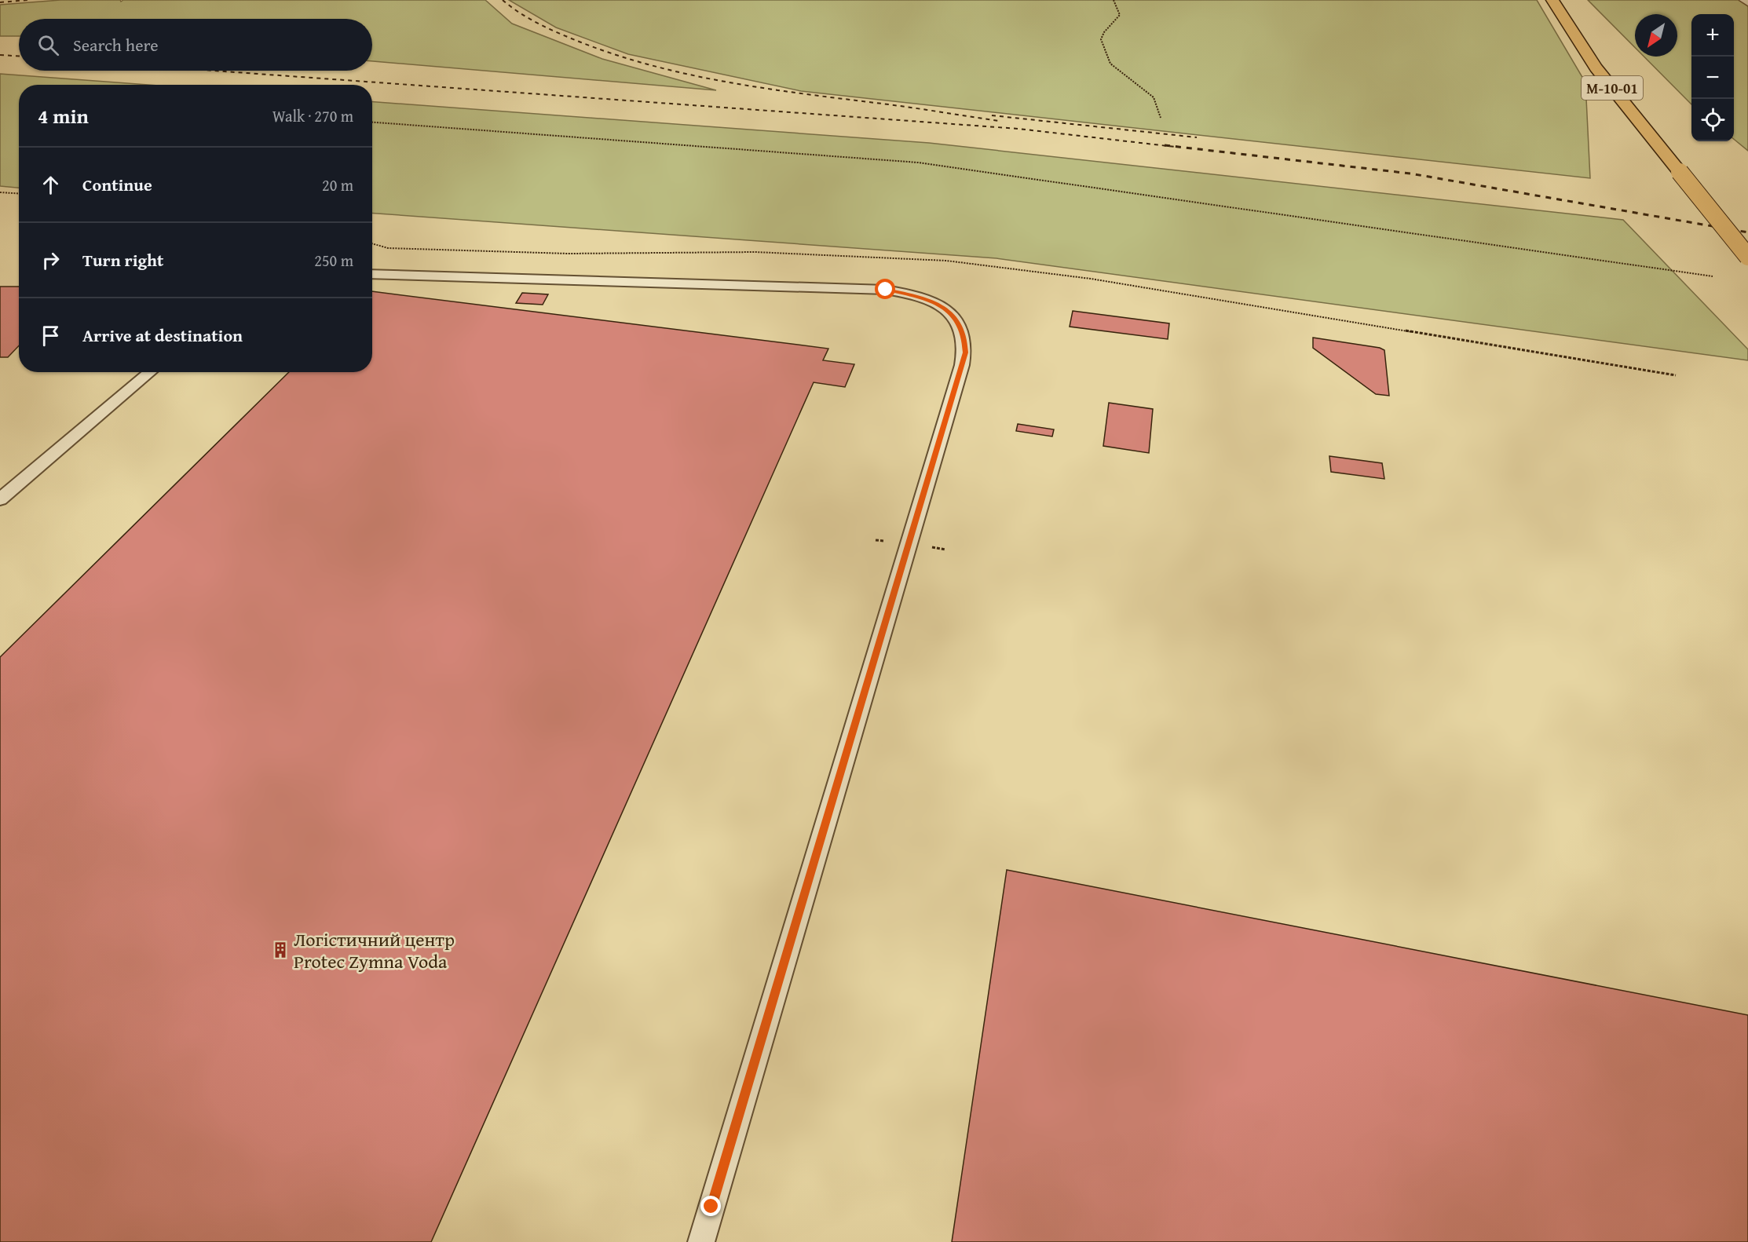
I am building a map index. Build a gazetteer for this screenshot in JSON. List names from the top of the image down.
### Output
{
  "streets": {
    "highway": ["М-10-01"]
  },
  "places": {
    "building": ["Логістичний центр Protec Zymna Voda"]
  },
  "north": "bottom left",
  "page": {
    "map_buttons": ["+", "−"],
    "search": "Search here",
    "heading": ["4 min", "Walk · 270 m"],
    "list": [
      ["Continue", "20 m"],
      ["Turn right", "250 m"],
      "Arrive at destination"
    ]
  }
}
